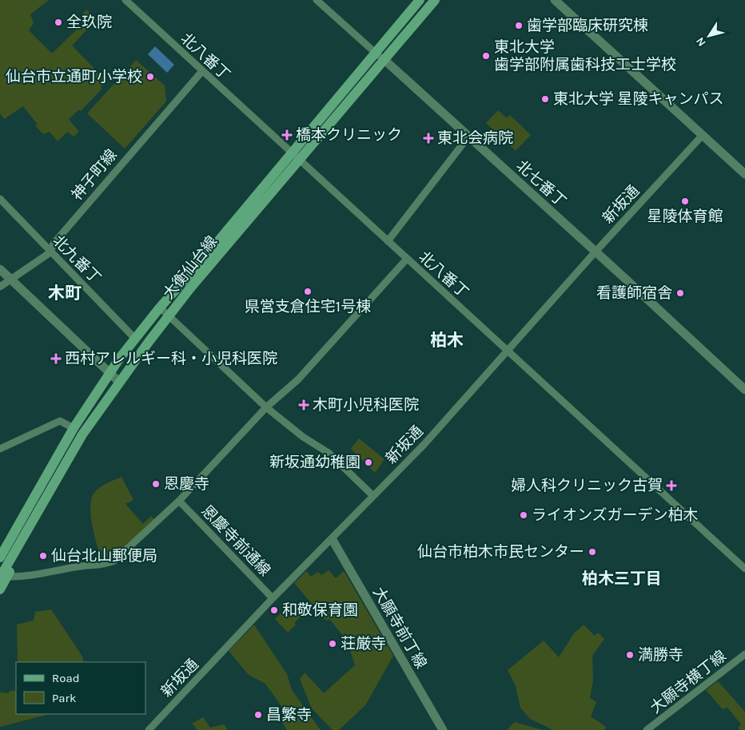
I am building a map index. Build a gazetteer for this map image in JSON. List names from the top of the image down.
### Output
{
  "streets": {
    "main road": ["大衡仙台線"],
    "street": [
      "北八番丁",
      "神子町線",
      "北七番丁",
      "新坂通",
      "北九番丁",
      "恩慶寺前通線",
      "大願寺前丁線",
      "大願寺横丁線"
    ]
  },
  "crossings": [
    ["北八番丁", "神子町線"],
    ["北八番丁", "新坂通"],
    ["北八番丁", "大衡仙台線"],
    ["神子町線", "北九番丁"],
    ["北七番丁", "新坂通"],
    ["北七番丁", "大衡仙台線"],
    ["新坂通", "恩慶寺前通線"],
    ["新坂通", "大願寺前丁線"],
    ["北九番丁", "大衡仙台線"]
  ],
  "districts": ["木町", "柏木", "柏木三丁目"],
  "places": {
    "other": [
      "全玖院",
      "歯学部臨床研究棟",
      "東北大学 歯学部附属歯科技工士学校",
      "仙台市立通町小学校",
      "東北大学 星陵キャンパス",
      "星陵体育館",
      "県営支倉住宅1号棟",
      "看護師宿舎",
      "新坂通幼稚園",
      "恩慶寺",
      "ライオンズガーデン柏木",
      "仙台市柏木市民センター",
      "仙台北山郵便局",
      "和敬保育園",
      "荘厳寺",
      "満勝寺",
      "昌繁寺"
    ],
    "health": [
      "橋本クリニック",
      "東北会病院",
      "西村アレルギー科・小児科医院",
      "木町小児科医院",
      "婦人科クリニック古賀"
    ]
  },
  "legend": ["Road", "Park"],
  "north": "bottom left"
}
